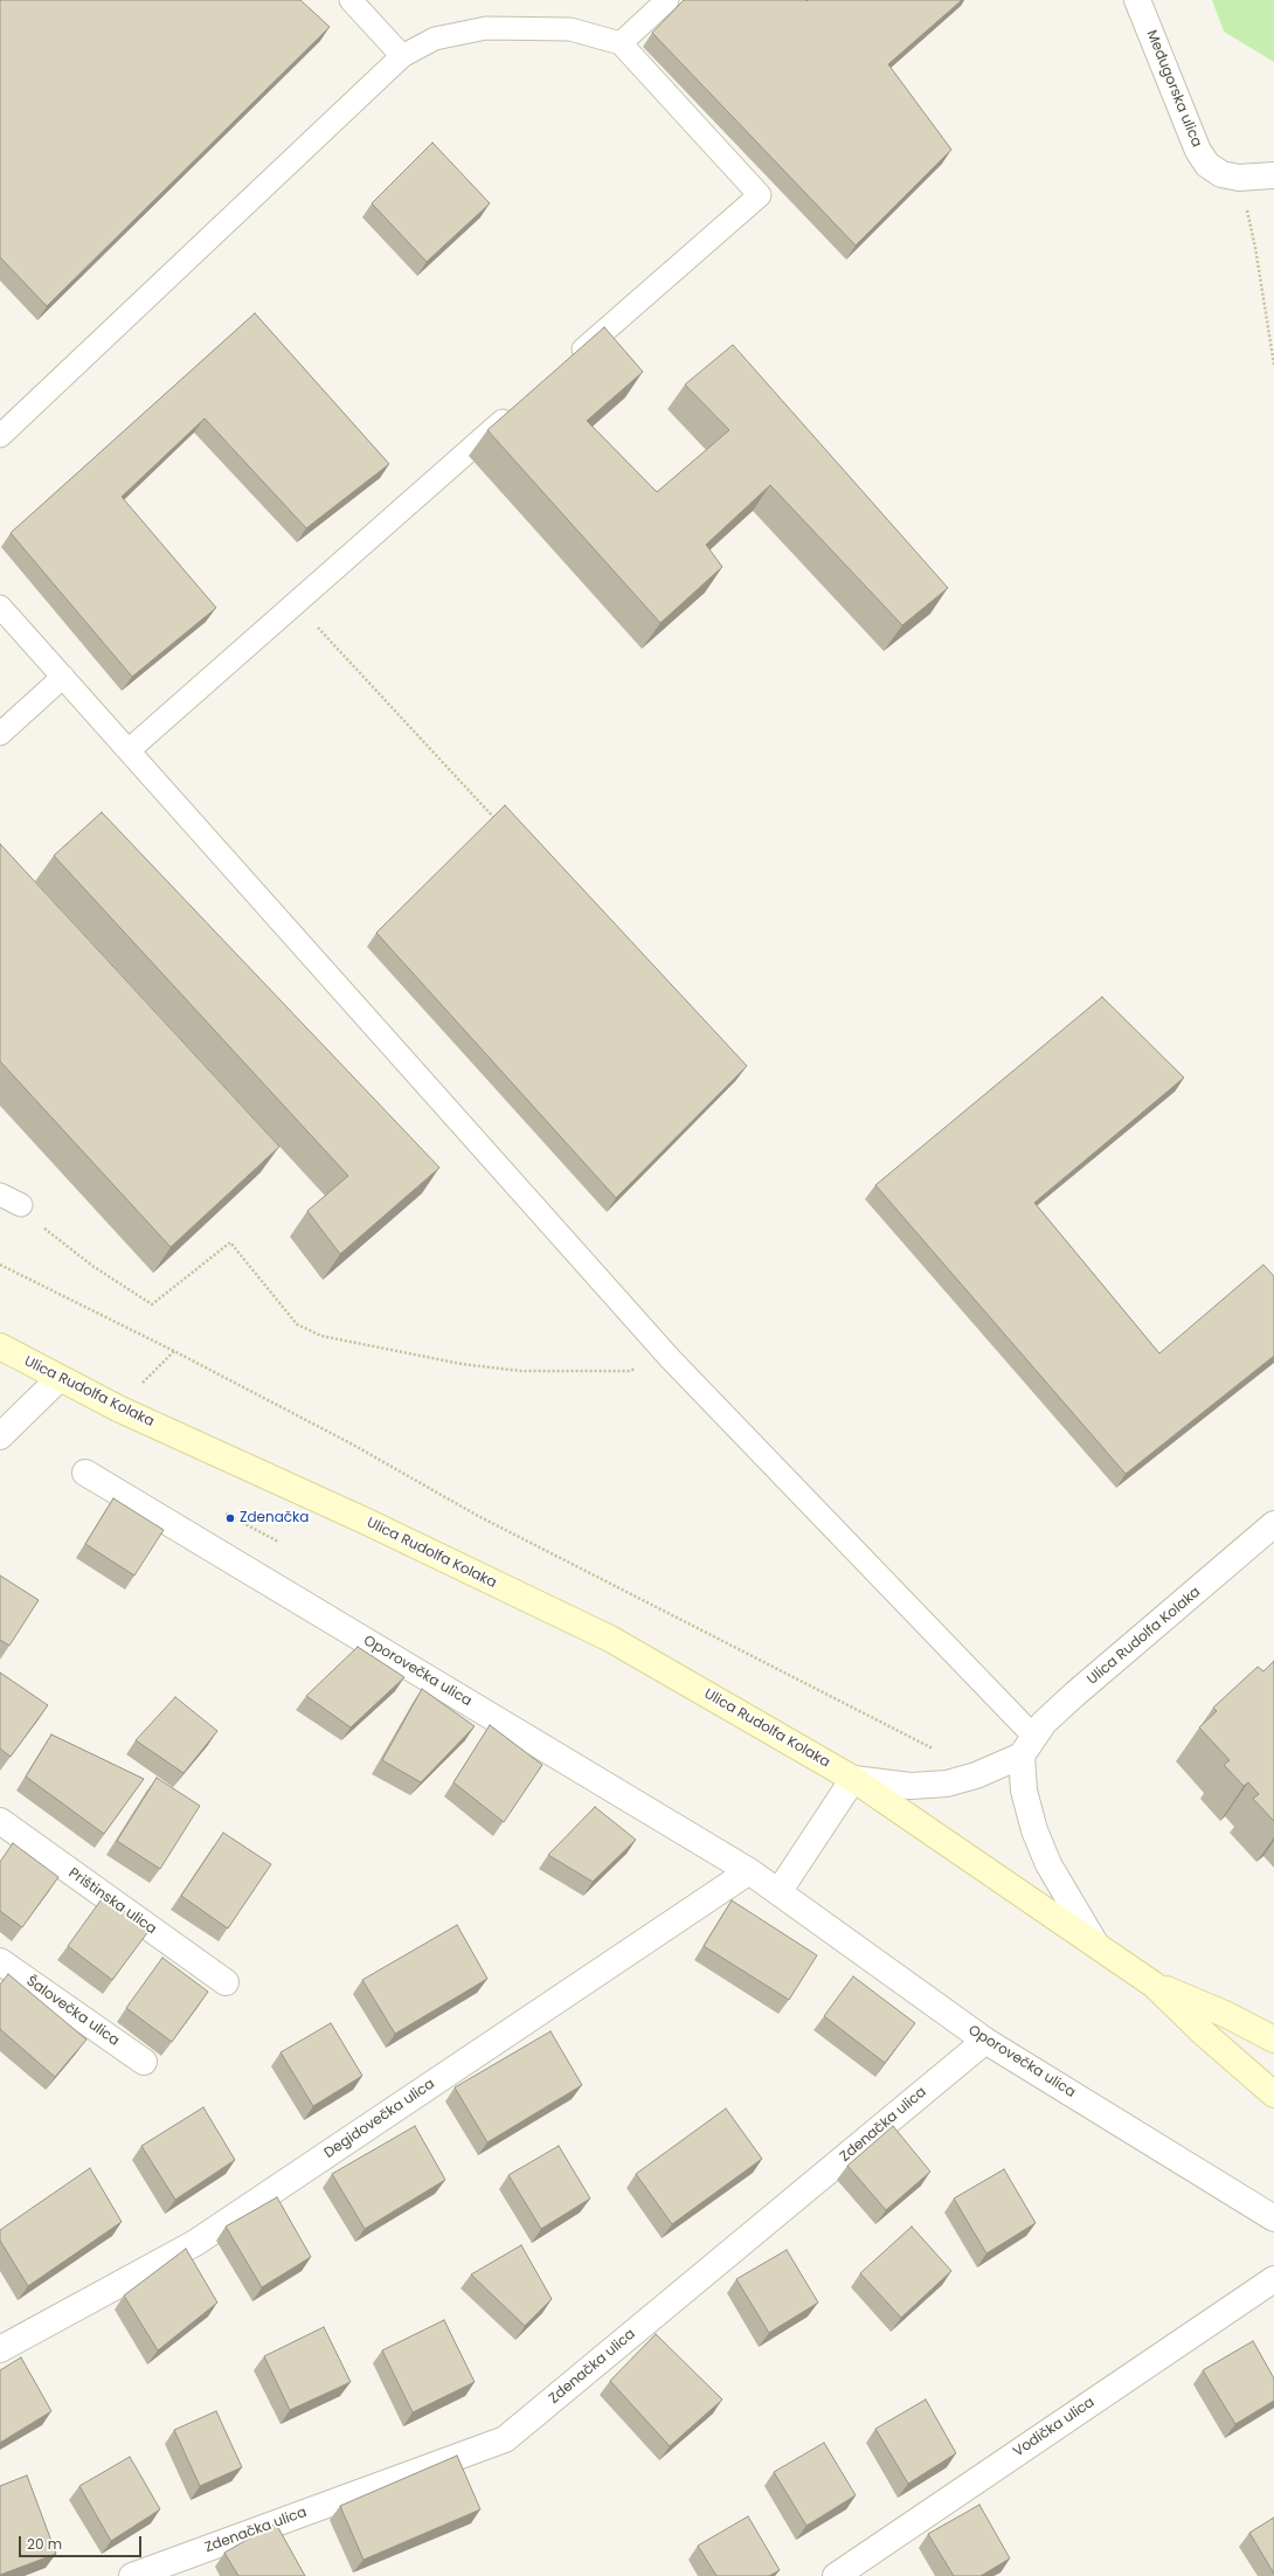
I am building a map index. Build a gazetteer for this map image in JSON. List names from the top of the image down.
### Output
{
  "streets": {
    "main road": ["Ulica Rudolfa Kolaka"],
    "street": [
      "Međugorska ulica",
      "Oporovečka ulica",
      "Prištinska ulica",
      "Šalovečka ulica",
      "Degidovečka ulica",
      "Zdenačka ulica",
      "Vodička ulica"
    ]
  },
  "crossings": [
    ["Oporovečka ulica", "Degidovečka ulica"],
    ["Oporovečka ulica", "Zdenačka ulica"]
  ],
  "places": ["Zdenačka"],
  "scale_bar": "20 m"
}
